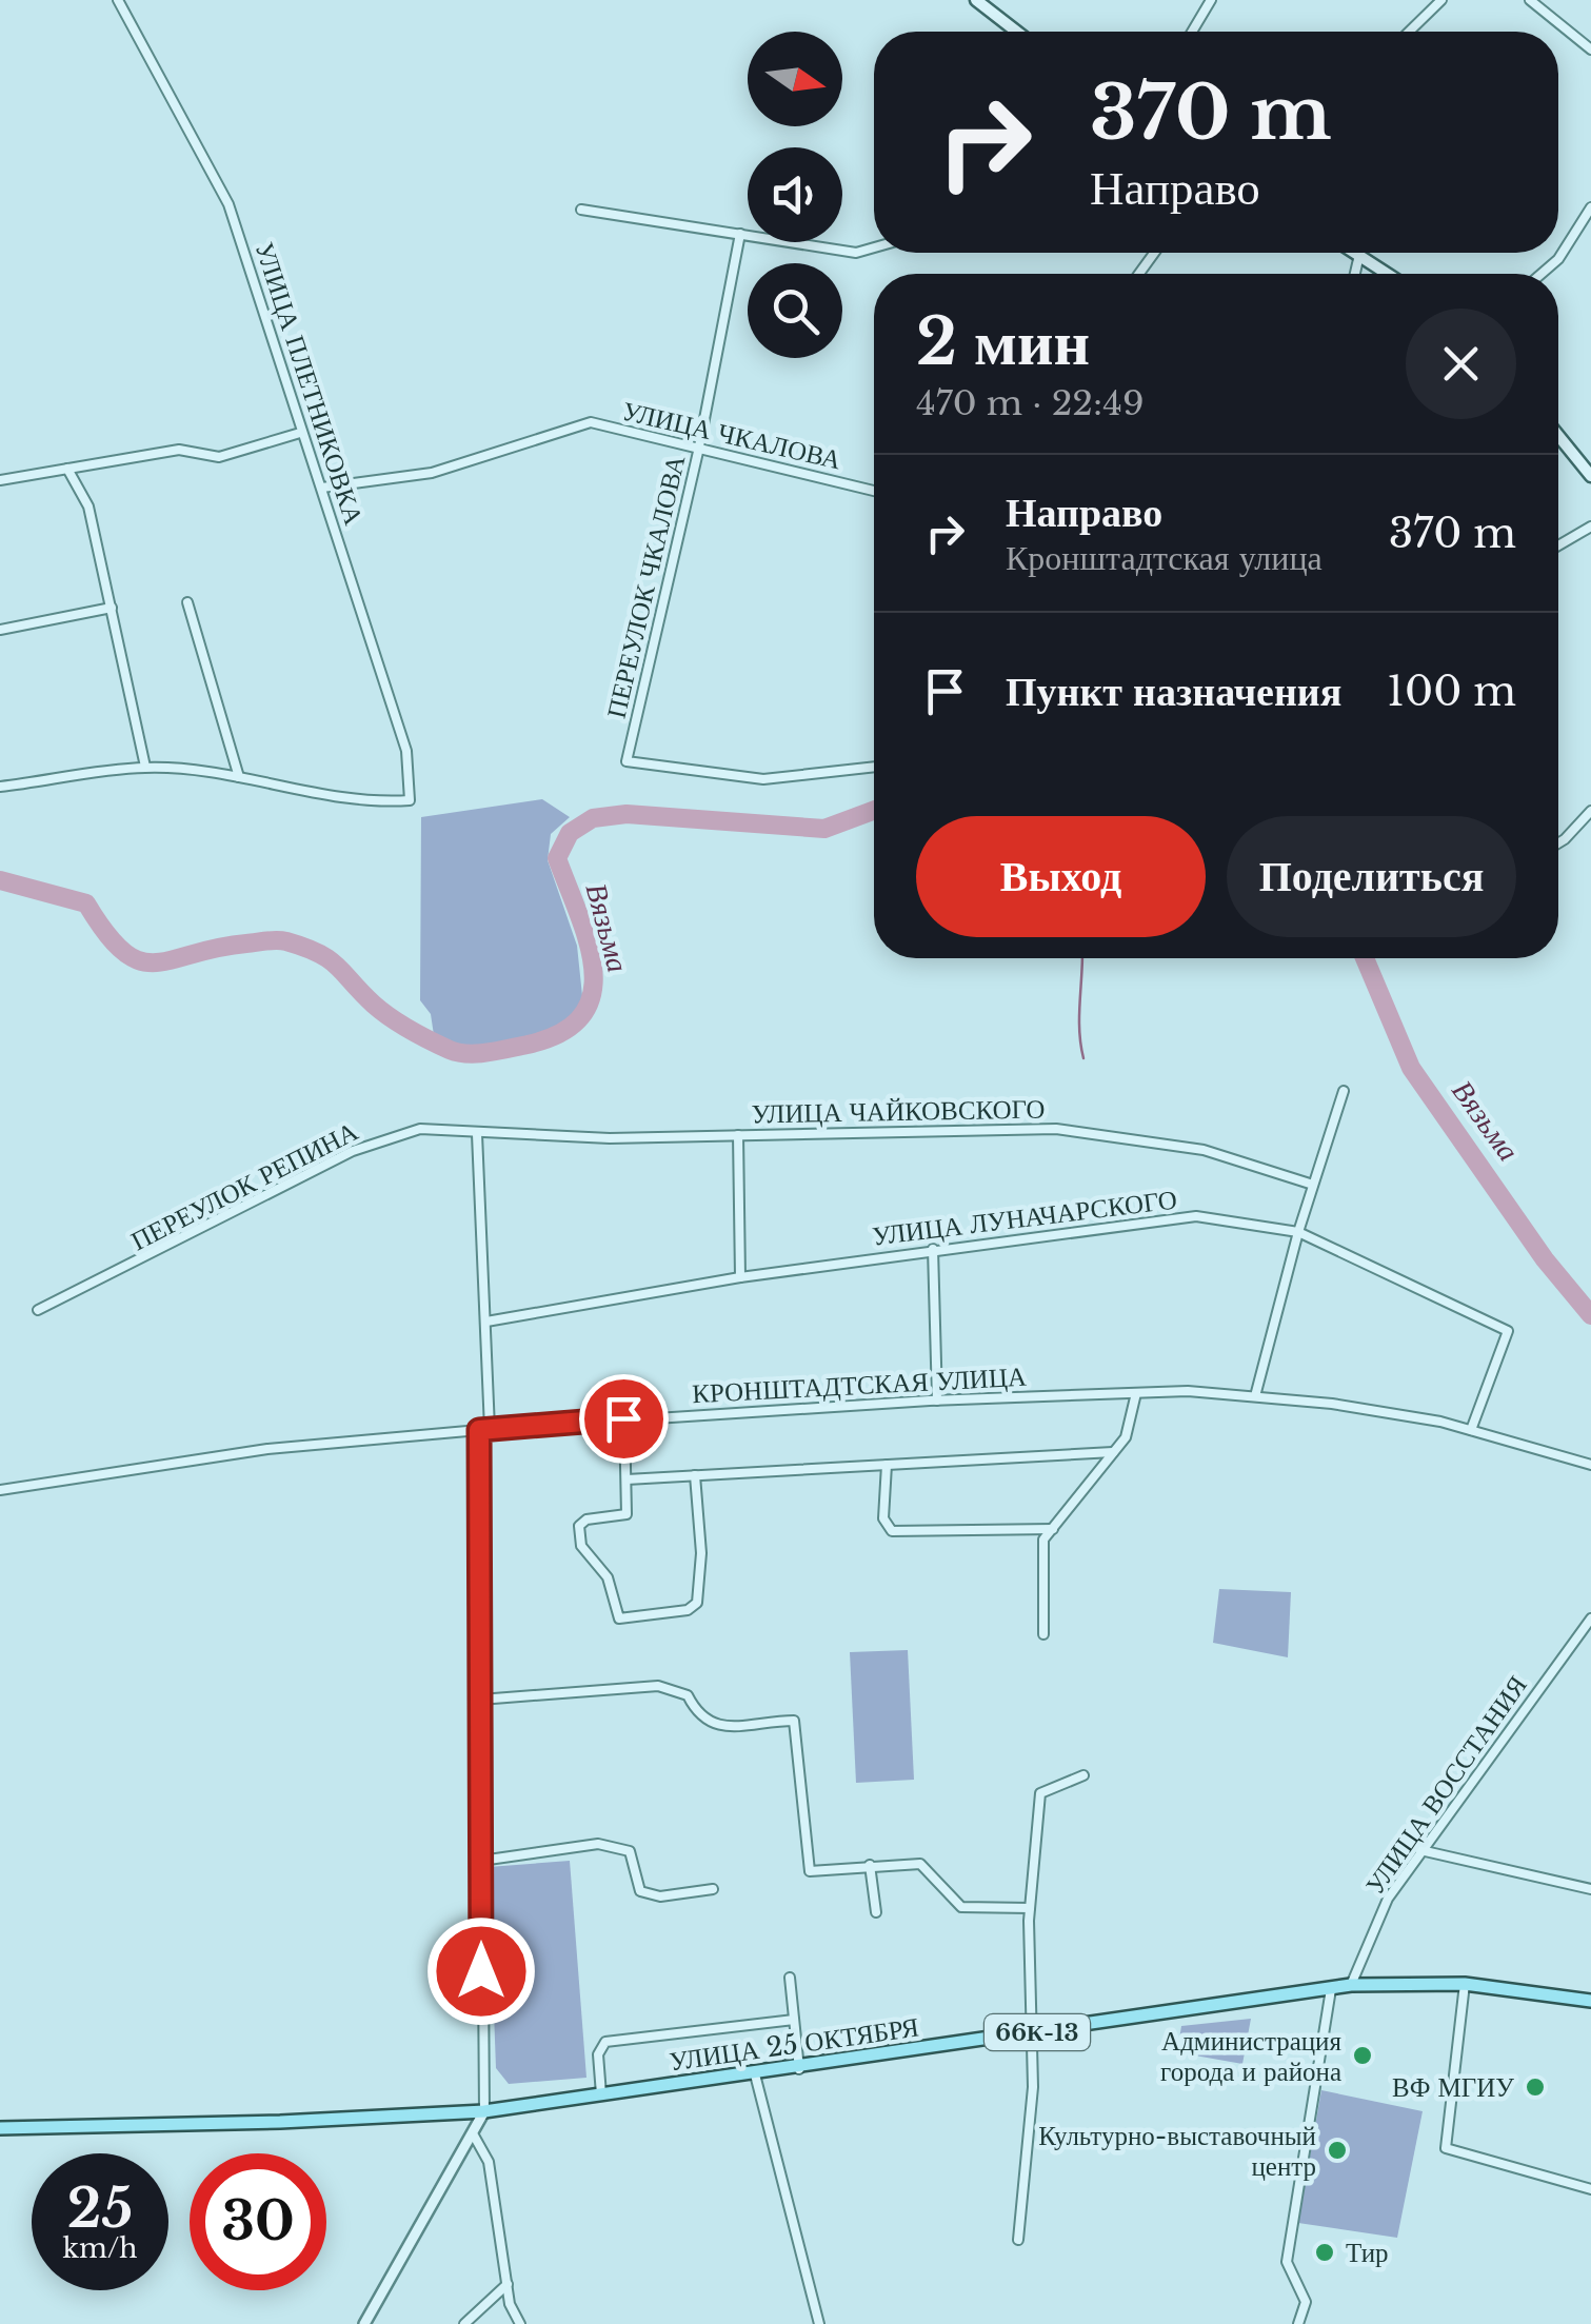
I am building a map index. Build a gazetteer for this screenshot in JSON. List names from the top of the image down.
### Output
{
  "streets": {
    "main road": ["66К-13", "УЛИЦА 25 ОКТЯБРЯ"],
    "street": [
      "УЛИЦА ПЛЕТНИКОВКА",
      "УЛИЦА ЧКАЛОВА",
      "ПЕРЕУЛОК ЧКАЛОВА",
      "УЛИЦА ЧАЙКОВСКОГО",
      "ПЕРЕУЛОК РЕПИНА",
      "УЛИЦА ЛУНАЧАРСКОГО",
      "КРОНШТАДТСКАЯ УЛИЦА",
      "УЛИЦА ВОССТАНИЯ"
    ]
  },
  "crossings": [
    ["УЛИЦА ПЛЕТНИКОВКА", "УЛИЦА ЧКАЛОВА"],
    ["УЛИЦА ЧКАЛОВА", "ПЕРЕУЛОК ЧКАЛОВА"],
    ["УЛИЦА ЧАЙКОВСКОГО", "ПЕРЕУЛОК РЕПИНА"],
    ["УЛИЦА ЛУНАЧАРСКОГО", "КРОНШТАДТСКАЯ УЛИЦА"],
    ["УЛИЦА ВОССТАНИЯ", "УЛИЦА 25 ОКТЯБРЯ"]
  ],
  "water": ["Вязьма"],
  "places": [
    "Администрация города и района",
    "ВФ МГИУ",
    "Культурно-выставочный центр",
    "Тир"
  ],
  "north": "right",
  "page": {
    "turn": ["370 m", "Направо"],
    "heading": ["2 мин", "470 m · 22:49"],
    "list": [
      {
        "name": "Направо",
        "note": "Кронштадтская улица",
        "value": "370 m"
      },
      {
        "name": "Пункт назначения",
        "value": "100 m"
      }
    ],
    "buttons": ["Выход", "Поделиться"],
    "speed": "25 km/h",
    "limit": "30"
  }
}
